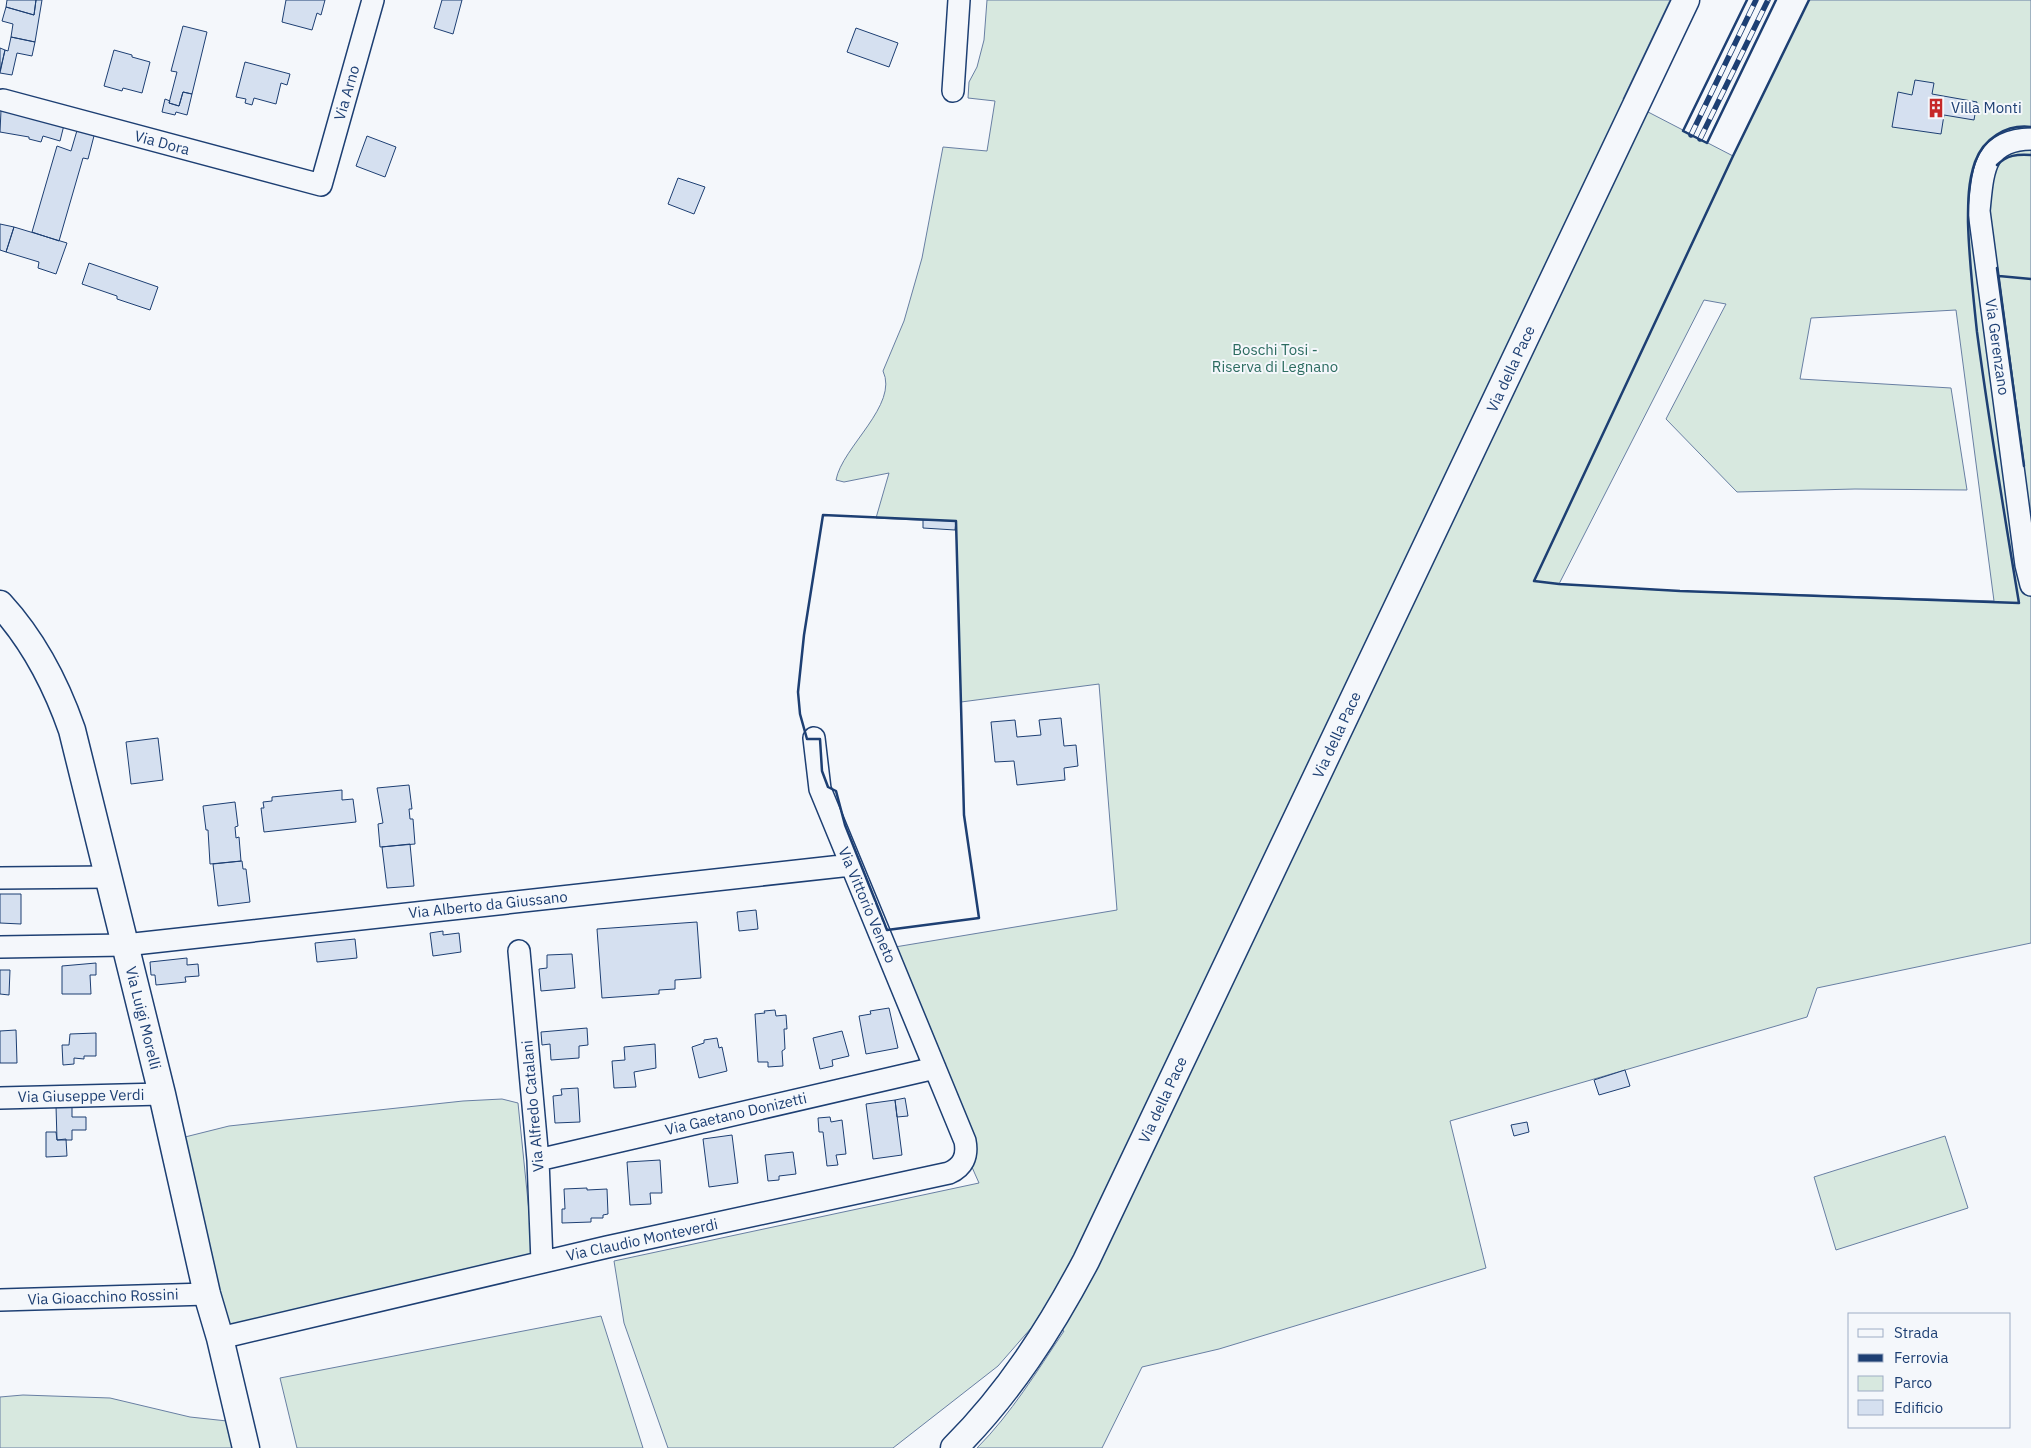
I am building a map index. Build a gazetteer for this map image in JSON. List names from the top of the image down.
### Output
{
  "streets": {
    "main road": ["Via della Pace", "Via Luigi Morelli"],
    "street": [
      "Via Arno",
      "Via Dora",
      "Via Gerenzano",
      "Via Alberto da Giussano",
      "Via Vittorio Veneto",
      "Via Giuseppe Verdi",
      "Via Alfredo Catalani",
      "Via Gaetano Donizetti",
      "Via Claudio Monteverdi",
      "Via Gioacchino Rossini"
    ]
  },
  "crossings": [
    ["Via Arno", "Via Dora"],
    ["Via Alberto da Giussano", "Via Vittorio Veneto"],
    ["Via Alberto da Giussano", "Via Luigi Morelli"],
    ["Via Vittorio Veneto", "Via Gaetano Donizetti"],
    ["Via Vittorio Veneto", "Via Claudio Monteverdi"],
    ["Via Luigi Morelli", "Via Giuseppe Verdi"],
    ["Via Luigi Morelli", "Via Claudio Monteverdi"],
    ["Via Luigi Morelli", "Via Gioacchino Rossini"],
    ["Via Alfredo Catalani", "Via Gaetano Donizetti"],
    ["Via Alfredo Catalani", "Via Claudio Monteverdi"],
    ["Via Gaetano Donizetti", "Via Claudio Monteverdi"]
  ],
  "parks": ["Boschi Tosi - Riserva di Legnano"],
  "places": {
    "building": ["Villa Monti"]
  },
  "legend": [
    "Strada",
    "Ferrovia",
    "Parco",
    "Edificio"
  ]
}
